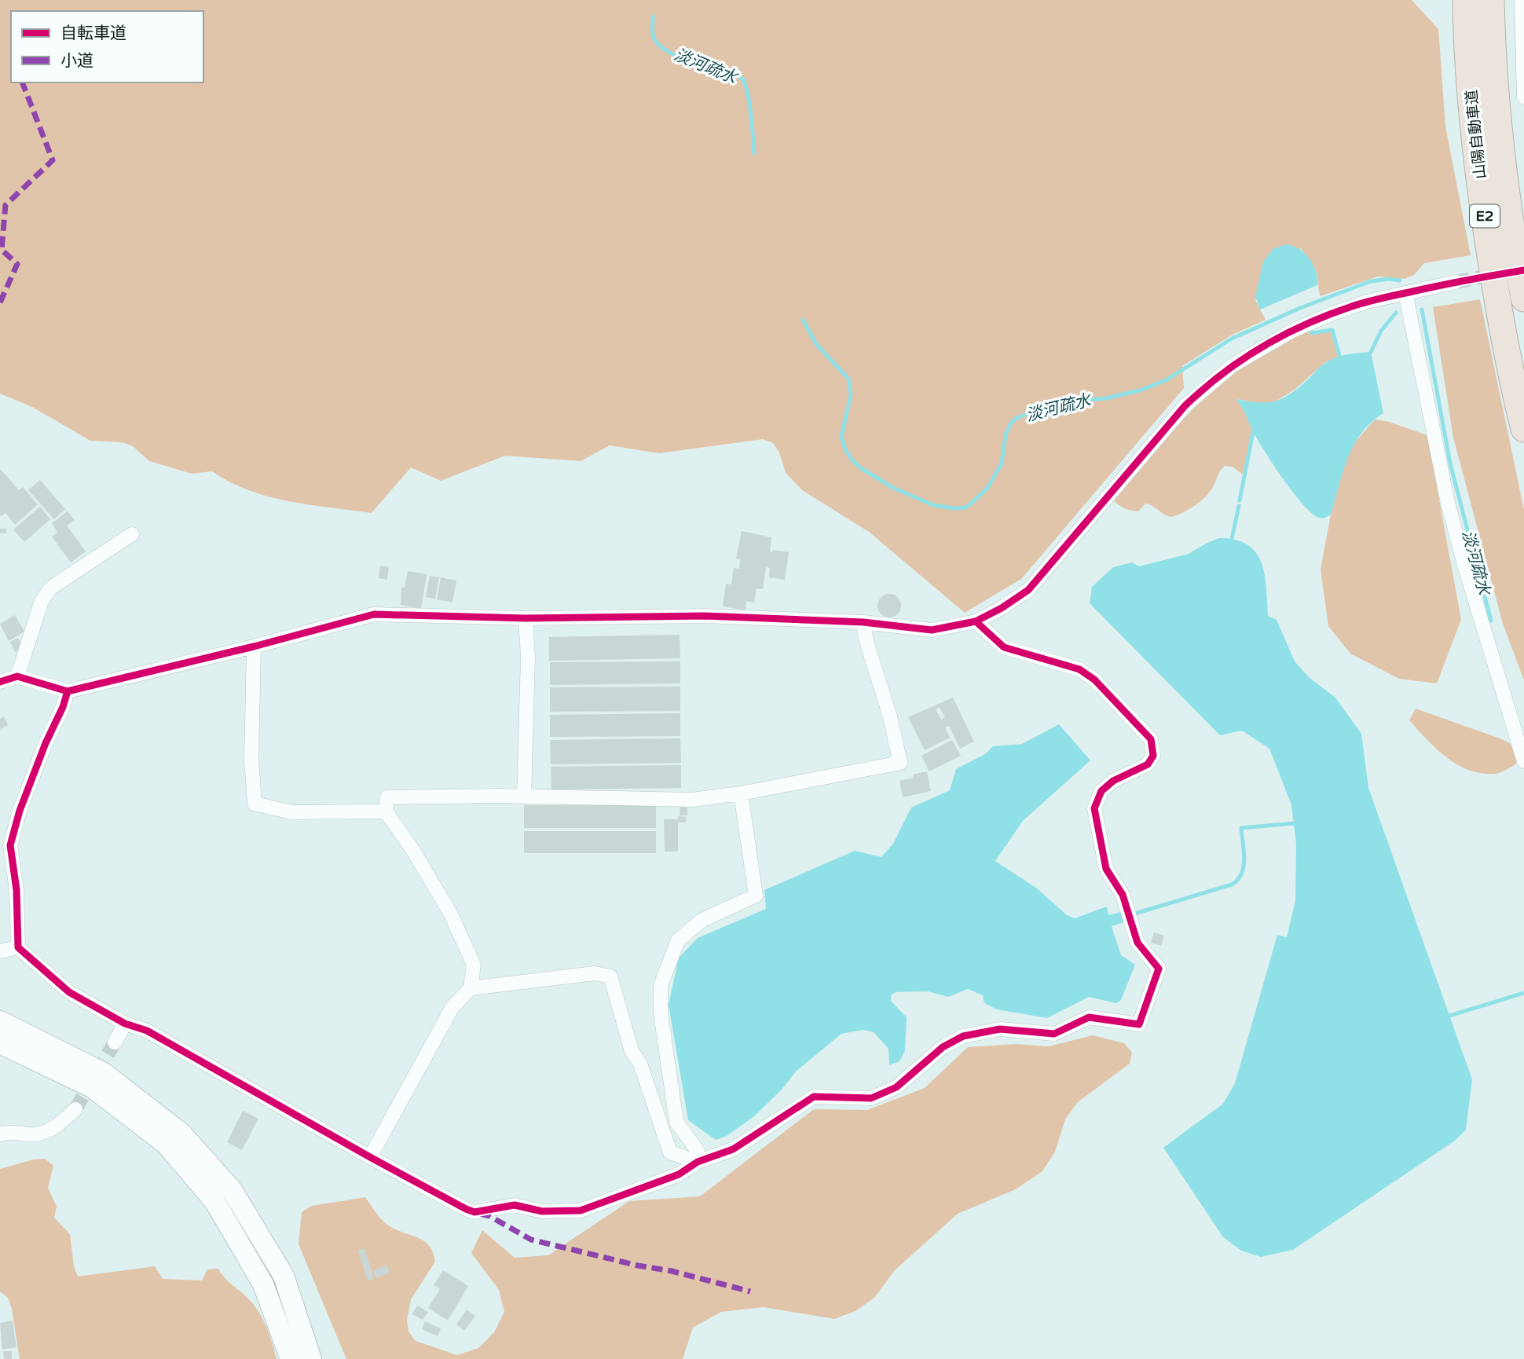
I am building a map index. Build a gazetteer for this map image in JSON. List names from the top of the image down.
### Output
{
  "streets": {
    "highway": ["山陽自動車道", "E2"]
  },
  "water": ["淡河疏水"],
  "legend": ["自転車道", "小道"]
}
